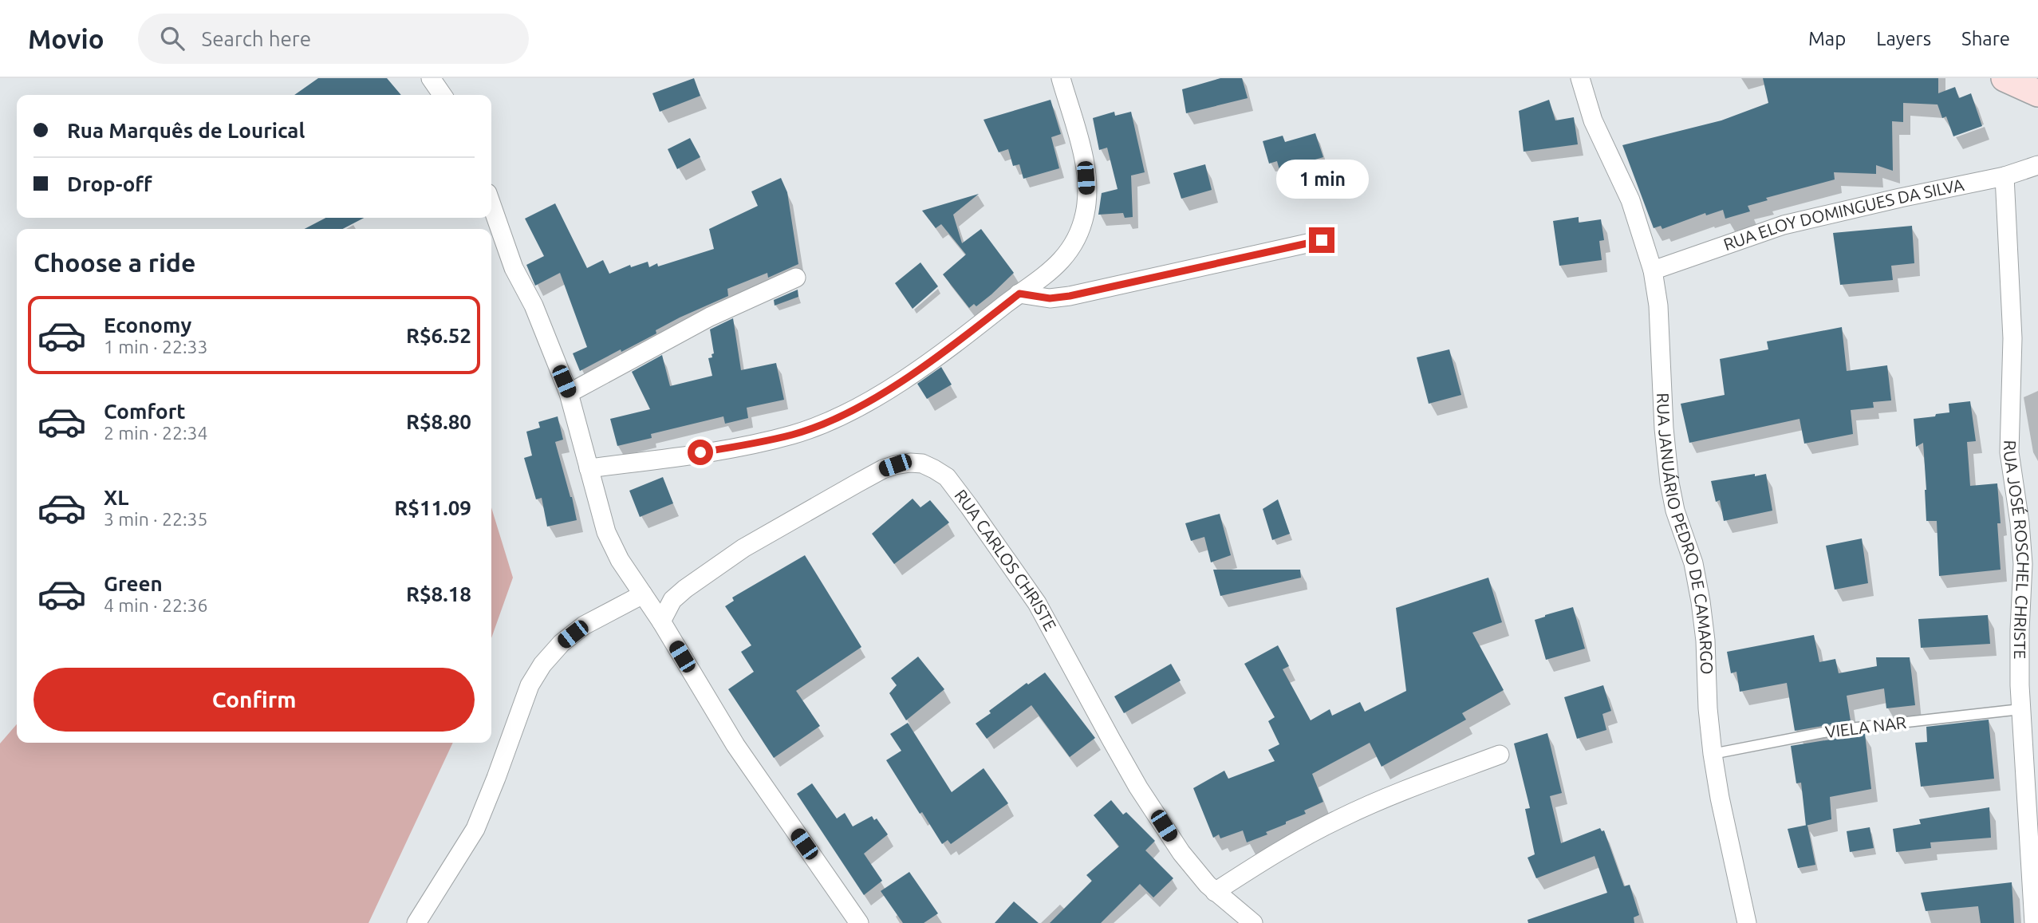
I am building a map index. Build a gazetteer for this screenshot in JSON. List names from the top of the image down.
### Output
{
  "streets": {
    "street": [
      "RUA ELOY DOMINGUES DA SILVA",
      "RUA JANUÁRIO PEDRO DE CAMARGO",
      "RUA JOSÉ ROSCHEL CHRISTE",
      "RUA CARLOS CHRISTE"
    ],
    "lane": ["VIELA NAR"]
  },
  "crossings": [
    ["RUA ELOY DOMINGUES DA SILVA", "RUA JANUÁRIO PEDRO DE CAMARGO"],
    ["RUA ELOY DOMINGUES DA SILVA", "RUA JOSÉ ROSCHEL CHRISTE"],
    ["RUA JANUÁRIO PEDRO DE CAMARGO", "VIELA NAR"],
    ["RUA JOSÉ ROSCHEL CHRISTE", "VIELA NAR"]
  ],
  "page": {
    "header": "Movio",
    "search": "Search here",
    "nav": ["Map", "Layers", "Share"],
    "banner": ["Rua Marquês de Lourical", "Drop-off"],
    "bubble": "1 min",
    "heading": "Choose a ride",
    "list": [
      {
        "name": "Economy",
        "note": "1 min · 22:33",
        "value": "R$6.52"
      },
      {
        "name": "Comfort",
        "note": "2 min · 22:34",
        "value": "R$8.80"
      },
      {
        "name": "XL",
        "note": "3 min · 22:35",
        "value": "R$11.09"
      },
      {
        "name": "Green",
        "note": "4 min · 22:36",
        "value": "R$8.18"
      }
    ],
    "buttons": "Confirm"
  }
}
